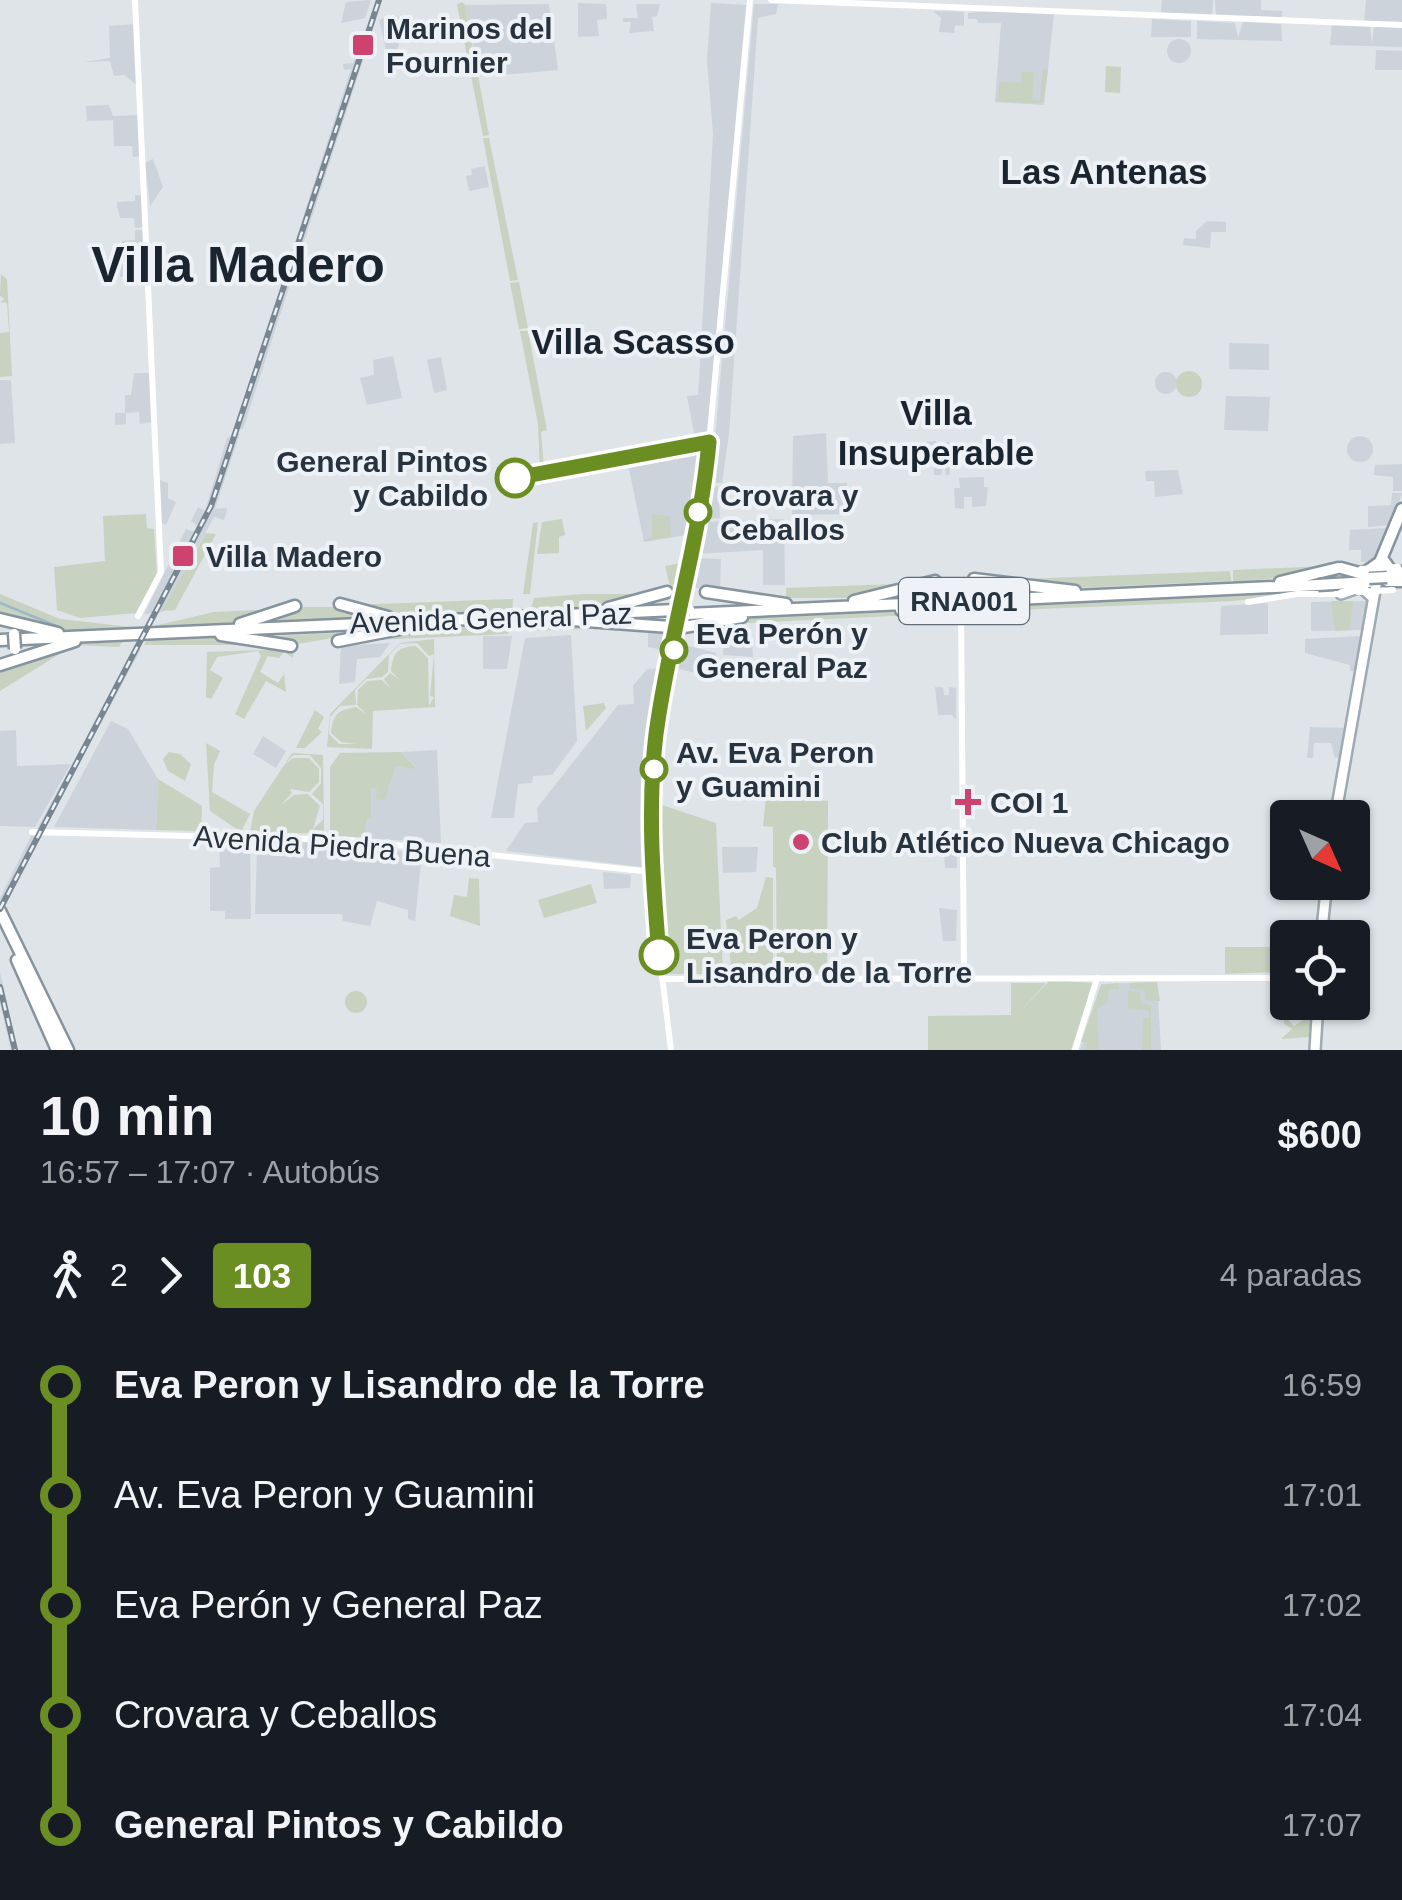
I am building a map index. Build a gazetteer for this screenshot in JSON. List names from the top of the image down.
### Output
{
  "streets": {
    "highway": ["RNA001", "Avenida General Paz"],
    "main road": ["Avenida Piedra Buena"]
  },
  "districts": [
    "Las Antenas",
    "Villa Madero",
    "Villa Scasso",
    "Villa Insuperable"
  ],
  "places": {
    "transit": ["Marinos del Fournier", "Villa Madero"],
    "other": [
      "General Pintos y Cabildo",
      "Crovara y Ceballos",
      "Eva Perón y General Paz",
      "Av. Eva Peron y Guamini",
      "Club Atlético Nueva Chicago",
      "Eva Peron y Lisandro de la Torre"
    ],
    "health": ["COI 1"]
  },
  "lines": ["bus line 103"],
  "north": "bottom right",
  "page": {
    "heading": ["10 min", "16:57 – 17:07 · Autobús", "$600"],
    "legs": ["2", "103", "4 paradas"],
    "list": [
      {
        "name": "Eva Peron y Lisandro de la Torre",
        "value": "16:59"
      },
      {
        "name": "Av. Eva Peron y Guamini",
        "value": "17:01"
      },
      {
        "name": "Eva Perón y General Paz",
        "value": "17:02"
      },
      {
        "name": "Crovara y Ceballos",
        "value": "17:04"
      },
      {
        "name": "General Pintos y Cabildo",
        "value": "17:07"
      }
    ]
  }
}
